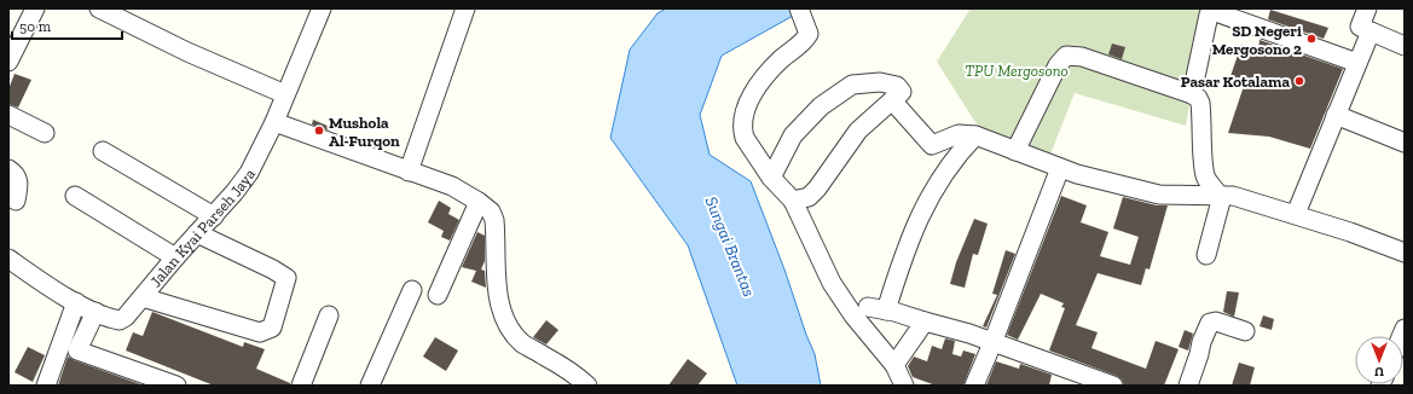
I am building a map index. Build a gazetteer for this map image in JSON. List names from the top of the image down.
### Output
{
  "streets": {
    "street": ["Jalan Kyai Parseh Jaya"]
  },
  "water": ["Sungai Brantas"],
  "parks": ["TPU Mergosono"],
  "places": ["SD Negeri Mergosono 2", "Pasar Kotalama", "Mushola Al-Furqon"],
  "scale_bar": "50 m",
  "north": "bottom"
}
